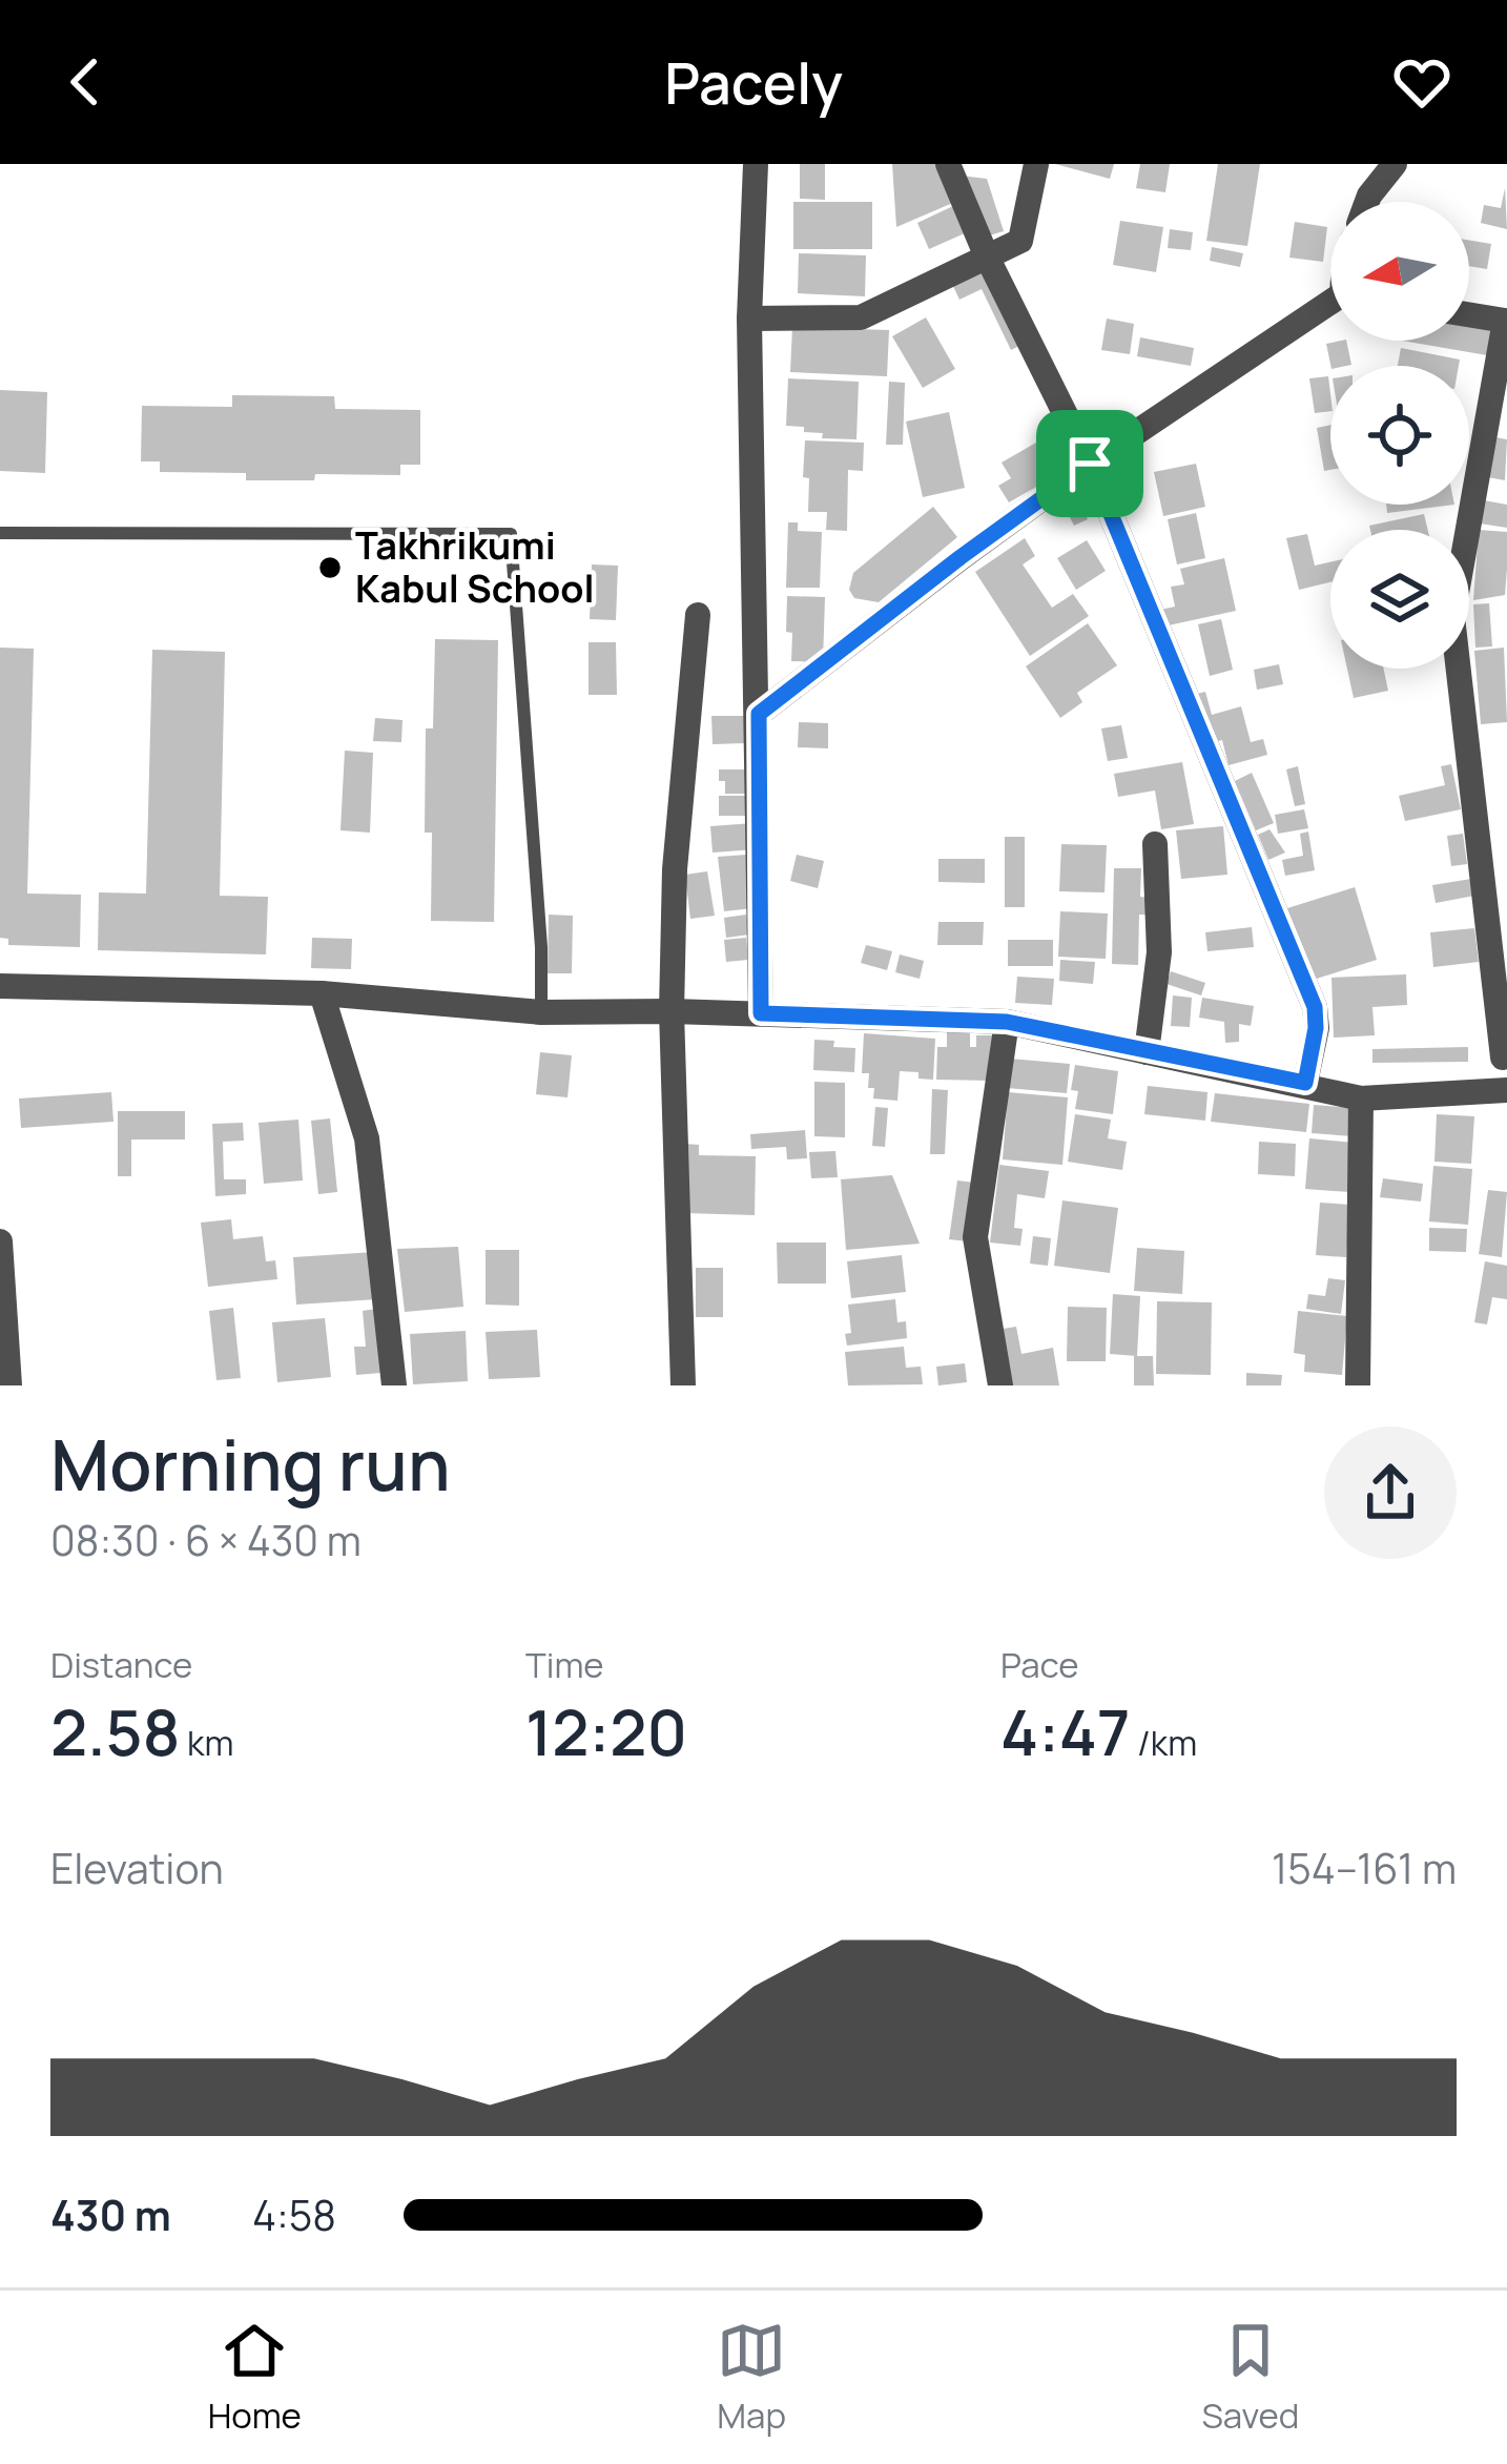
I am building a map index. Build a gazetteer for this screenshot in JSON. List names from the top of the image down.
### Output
{
  "places": ["Takhrikumi Kabul School"],
  "north": "left",
  "page": {
    "header": "Pacely",
    "heading": ["Morning run", "08:30 · 6 × 430 m"],
    "stats": [
      ["Distance", "2.58 km"],
      ["Time", "12:20"],
      ["Pace", "4:47 /km"]
    ],
    "chart": ["Elevation", "154–161 m"],
    "list": [
      {
        "name": "430 m",
        "note": "4:58"
      }
    ],
    "tabs": ["Home", "Map", "Saved"]
  }
}
